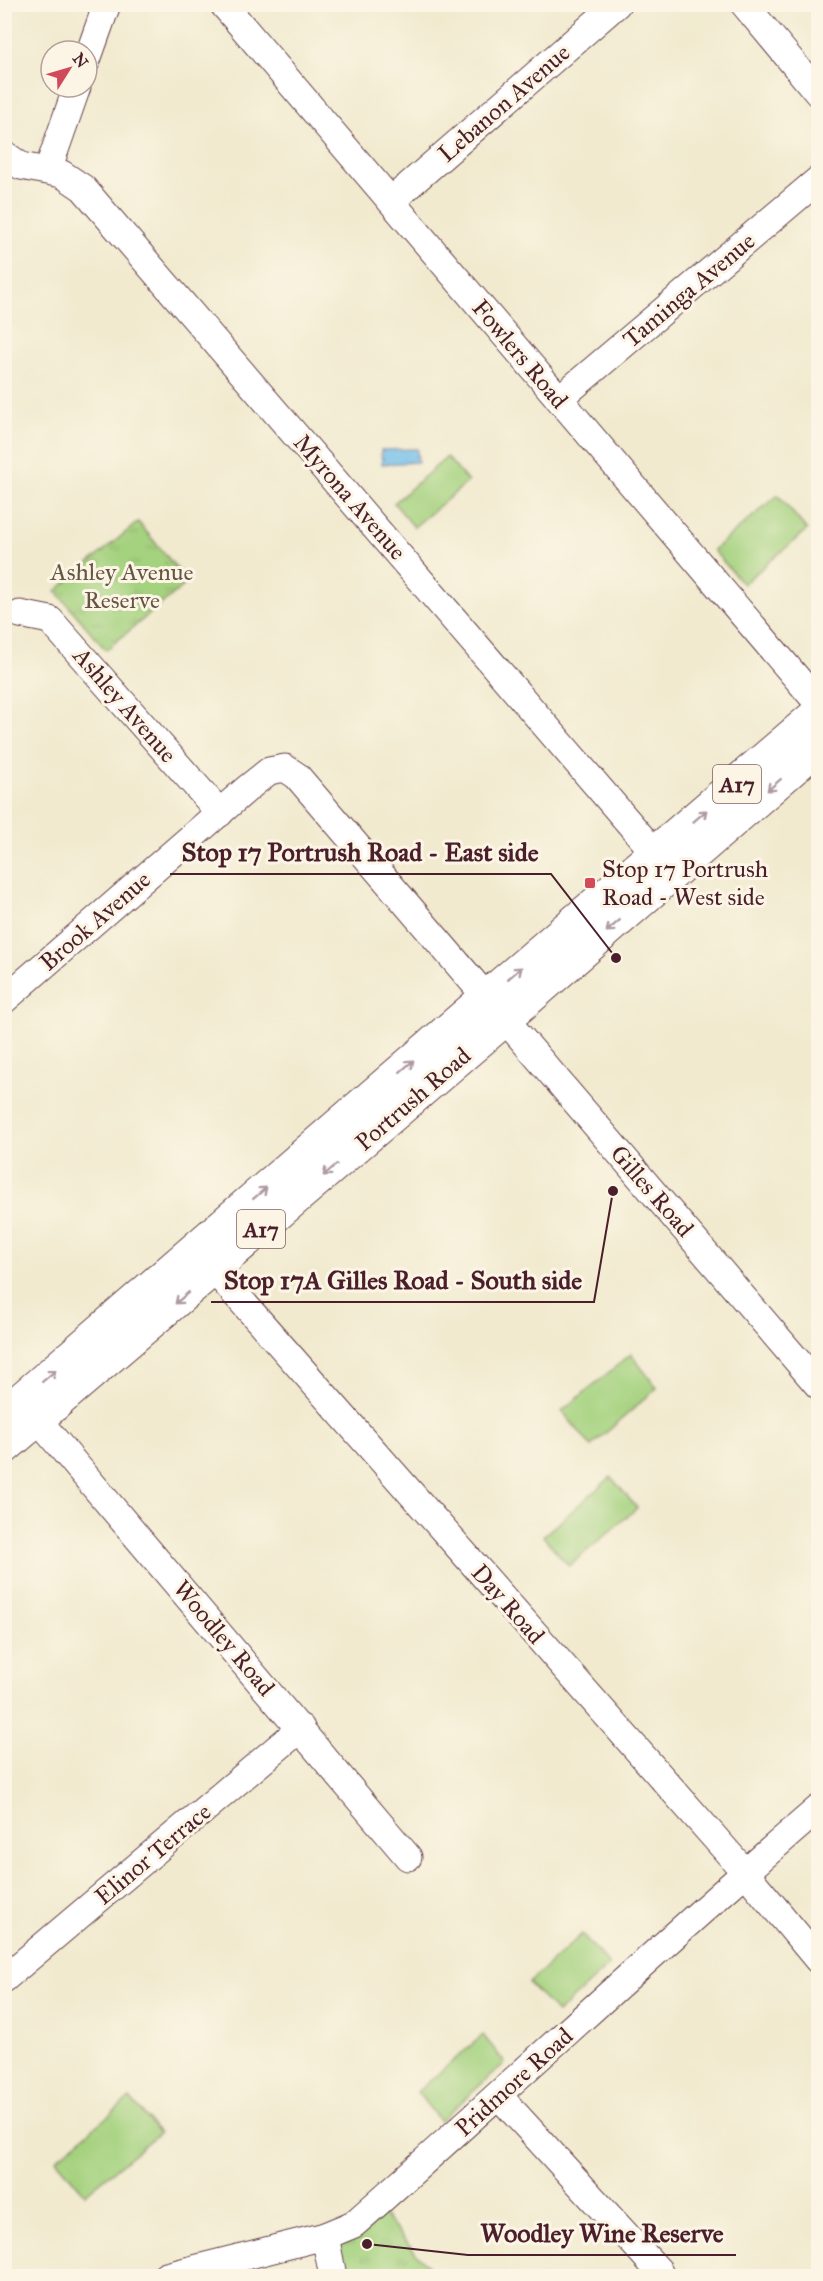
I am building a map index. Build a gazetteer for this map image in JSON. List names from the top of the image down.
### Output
{
  "streets": {
    "highway": ["A17", "Portrush Road"],
    "street": [
      "Lebanon Avenue",
      "Taminga Avenue",
      "Fowlers Road",
      "Myrona Avenue",
      "Ashley Avenue",
      "Brook Avenue",
      "Gilles Road",
      "Day Road",
      "Woodley Road",
      "Elinor Terrace",
      "Pridmore Road"
    ]
  },
  "crossings": [
    ["Lebanon Avenue", "Fowlers Road"],
    ["Taminga Avenue", "Fowlers Road"],
    ["Myrona Avenue", "Portrush Road"],
    ["Ashley Avenue", "Brook Avenue"],
    ["Brook Avenue", "Portrush Road"],
    ["Brook Avenue", "Gilles Road"],
    ["Portrush Road", "Gilles Road"],
    ["Portrush Road", "Day Road"],
    ["Portrush Road", "Woodley Road"],
    ["Day Road", "Pridmore Road"],
    ["Woodley Road", "Elinor Terrace"]
  ],
  "parks": ["Ashley Avenue Reserve"],
  "places": {
    "transit": ["Stop 17 Portrush Road - West side"],
    "other": ["Stop 17 Portrush Road - East side", "Stop 17A Gilles Road - South side", "Woodley Wine Reserve"]
  },
  "north": "top right"
}
